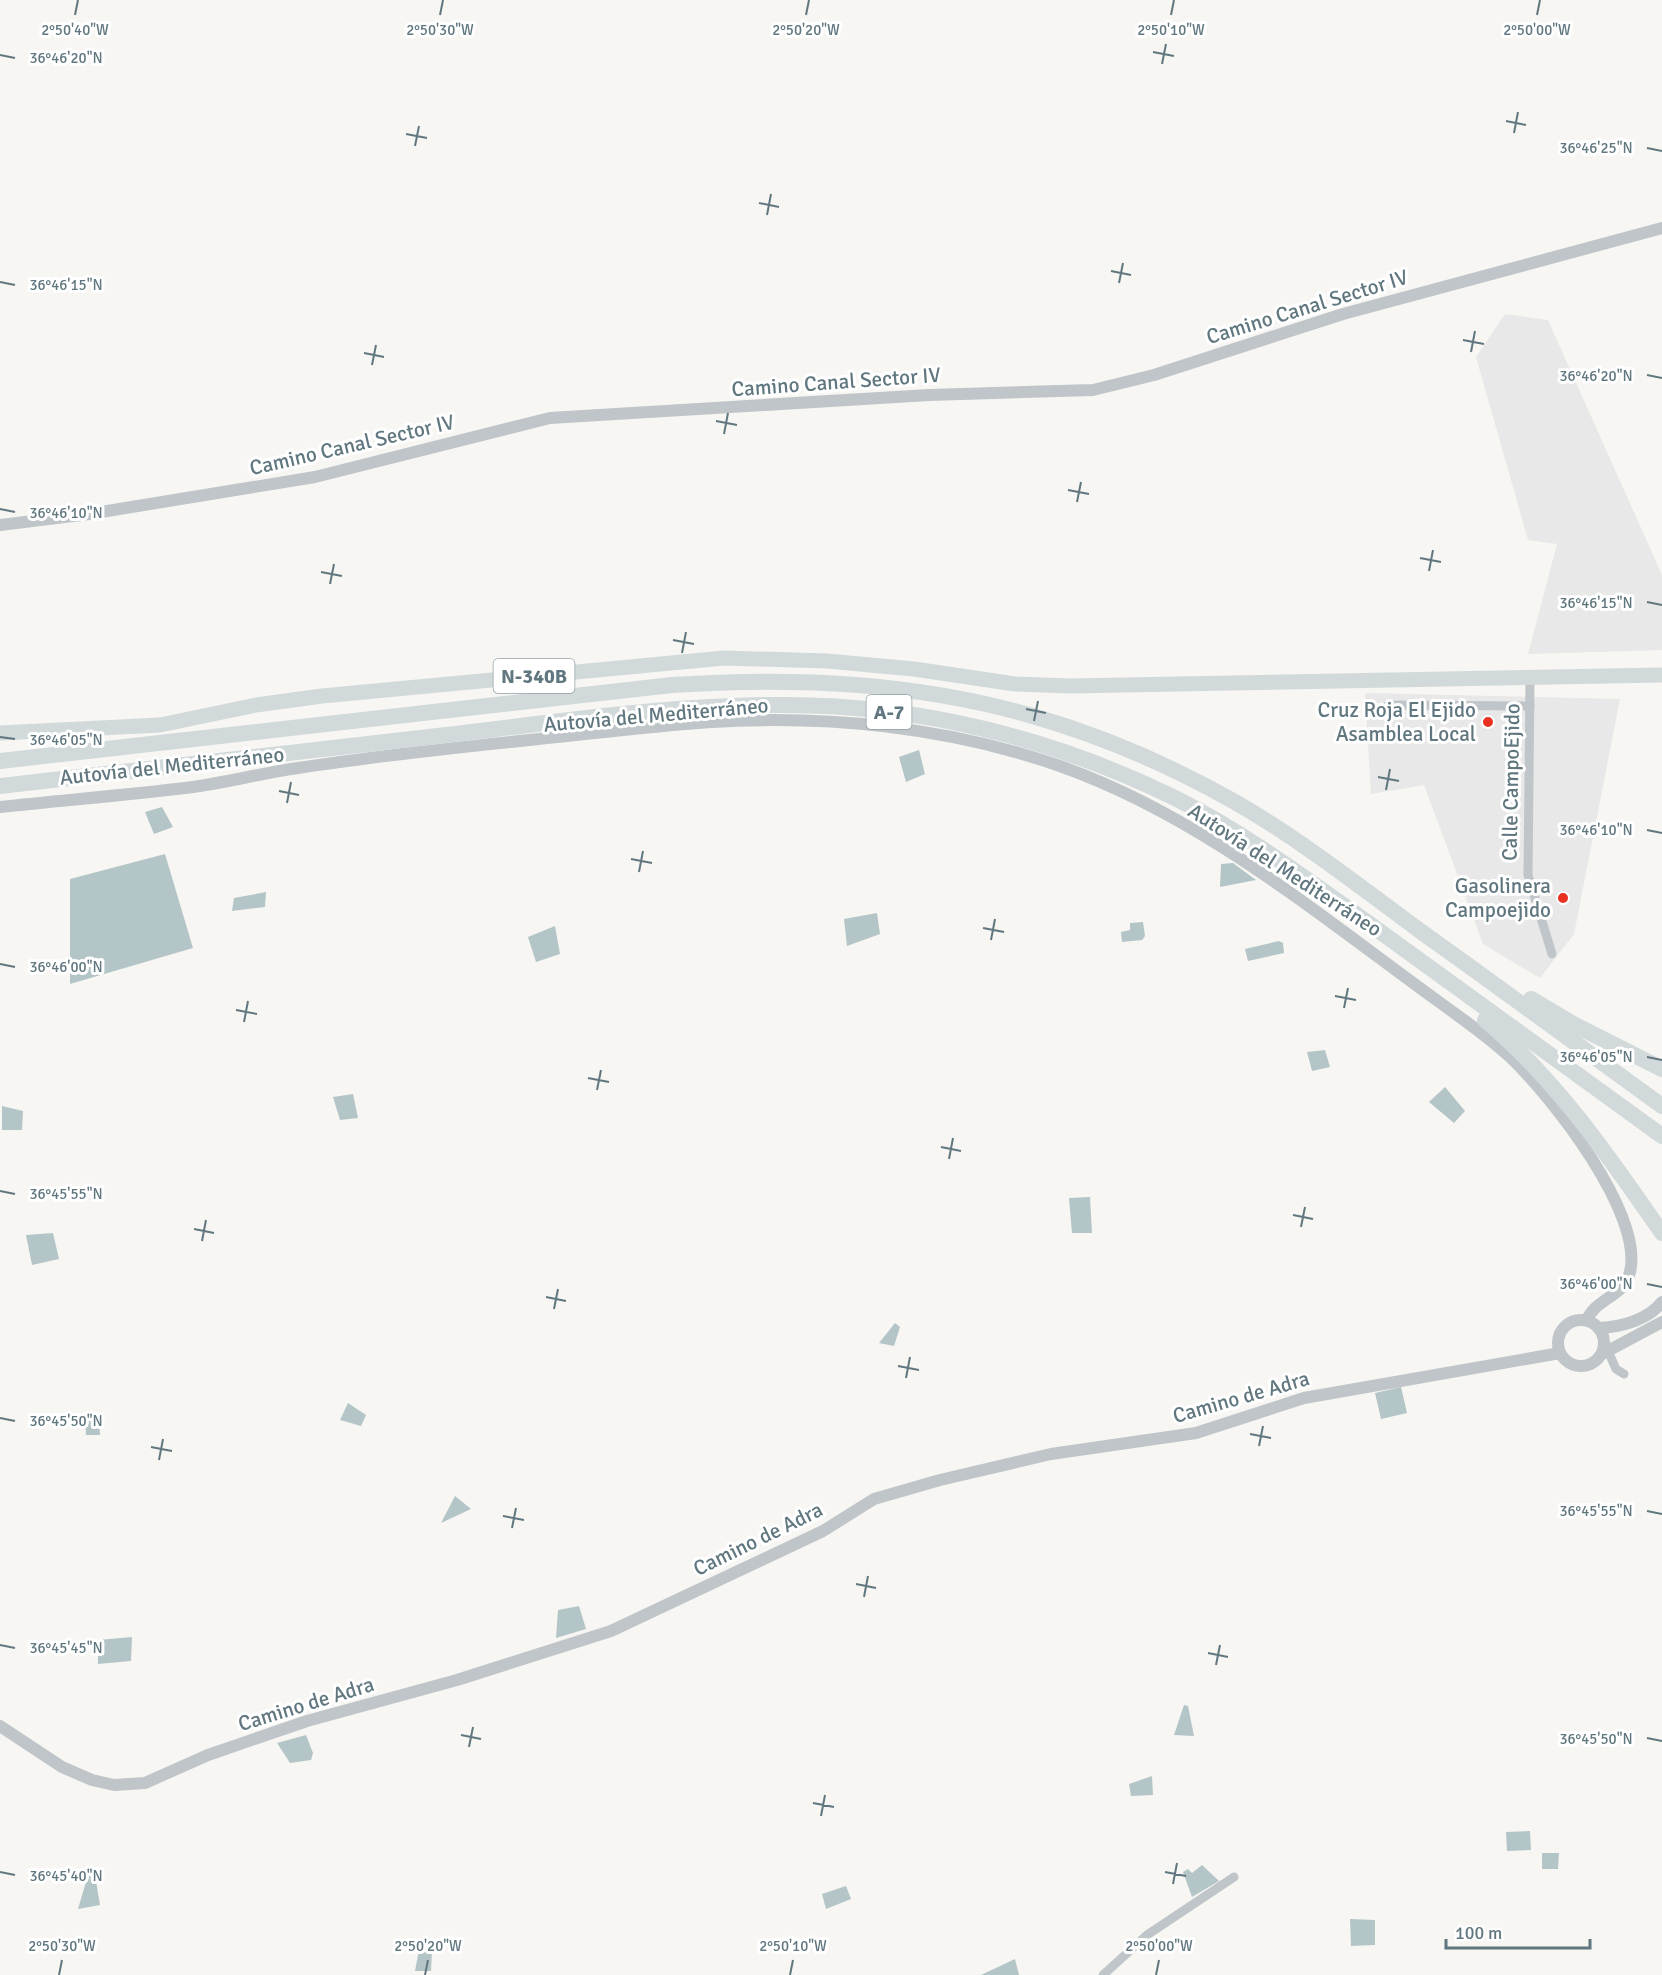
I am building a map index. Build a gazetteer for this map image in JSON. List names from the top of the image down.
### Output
{
  "streets": {
    "highway": ["A-7", "Autovía del Mediterráneo"],
    "main road": ["N-340B"],
    "street": ["Camino Canal Sector IV", "Calle CampoEjido", "Camino de Adra"]
  },
  "crossings": [
    ["N-340B", "Calle CampoEjido"]
  ],
  "places": ["Cruz Roja El Ejido Asamblea Local", "Gasolinera Campoejido"],
  "scale_bar": "100 m",
  "coordinates": [
    "2°50'40\"W",
    "2°50'20\"W",
    "2°50'10\"W",
    "2°50'30\"W",
    "2°50'00\"W",
    "36°46'20\"N",
    "36°46'25\"N",
    "36°46'15\"N",
    "36°46'10\"N",
    "36°46'05\"N",
    "36°46'00\"N",
    "36°45'55\"N",
    "36°45'50\"N",
    "36°45'45\"N",
    "36°45'40\"N"
  ]
}
